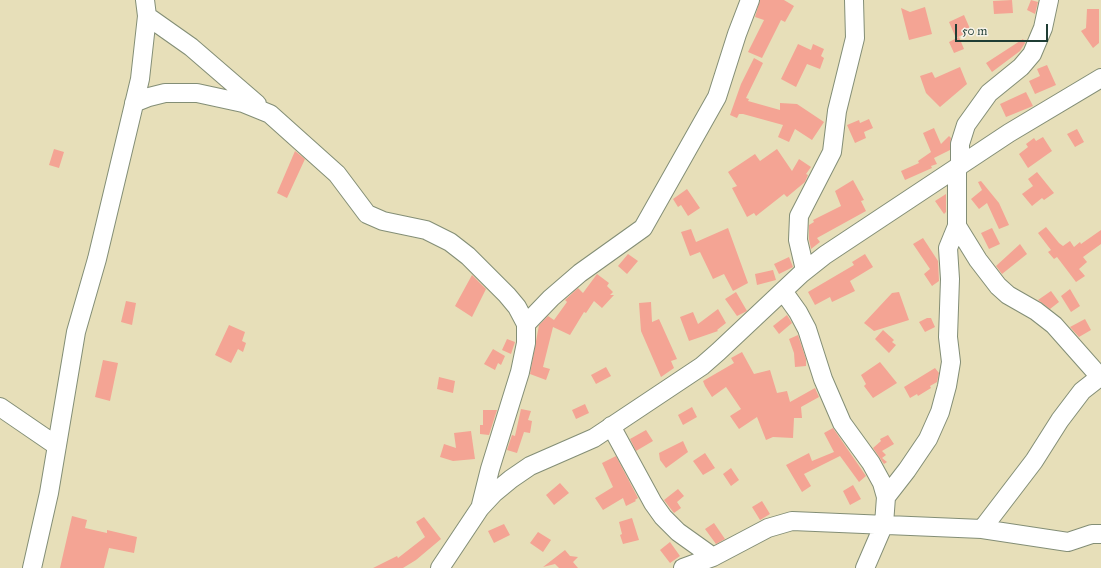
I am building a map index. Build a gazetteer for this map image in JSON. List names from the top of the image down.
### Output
{
  "scale_bar": "50 m"
}
